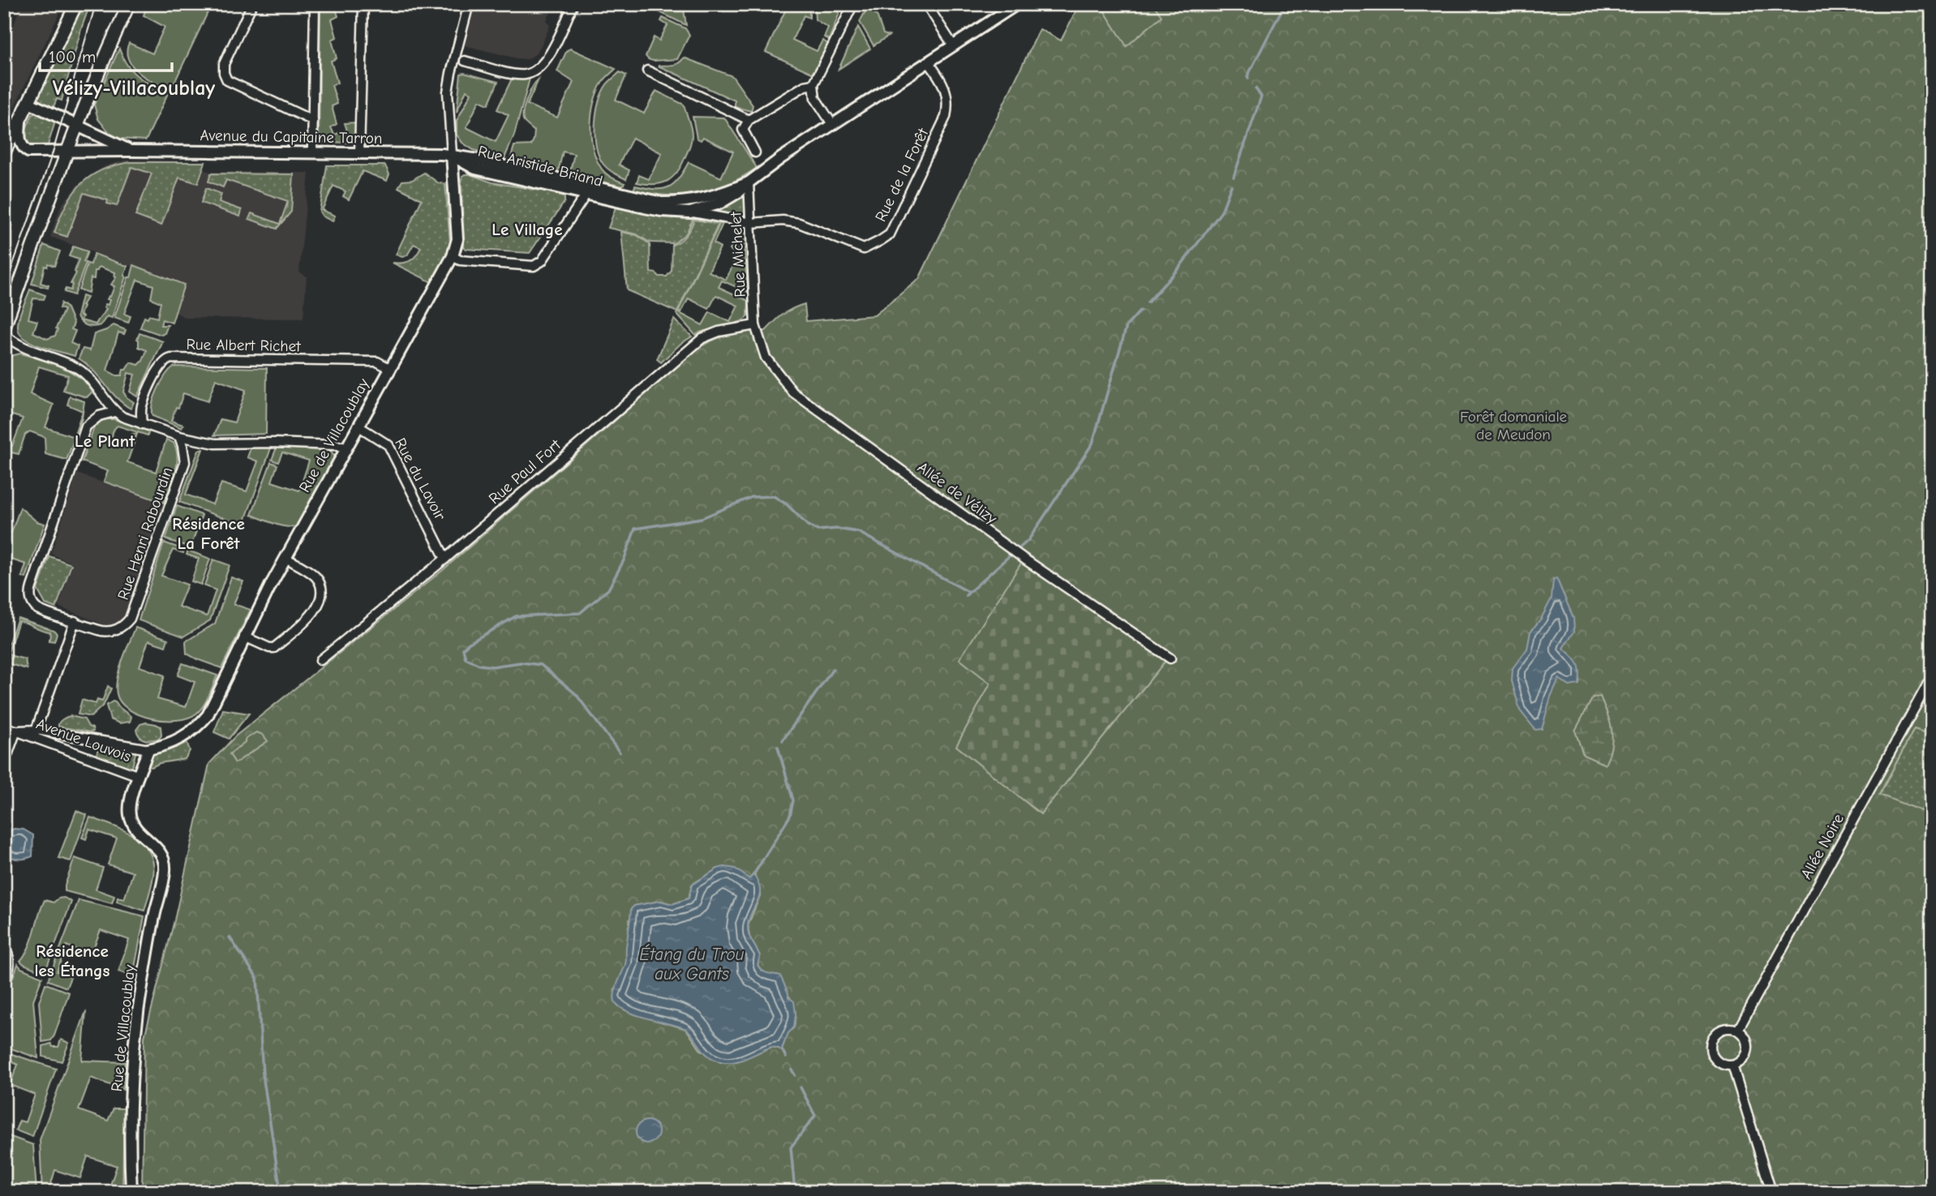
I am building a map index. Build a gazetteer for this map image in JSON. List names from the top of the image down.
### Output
{
  "streets": {
    "street": [
      "Avenue du Capitaine Tarron",
      "Rue Aristide Briand",
      "Rue de la Forêt",
      "Rue Michelet",
      "Rue Albert Richet",
      "Rue de Villacoublay",
      "Rue Paul Fort",
      "Rue du Lavoir",
      "Allée de Vélizy",
      "Rue Henri Rabourdin",
      "Avenue Louvois",
      "Allée Noire"
    ]
  },
  "crossings": [
    ["Avenue du Capitaine Tarron", "Rue Aristide Briand"],
    ["Avenue du Capitaine Tarron", "Rue de Villacoublay"],
    ["Rue Aristide Briand", "Rue de la Forêt"],
    ["Rue Aristide Briand", "Rue Michelet"],
    ["Rue Aristide Briand", "Rue de Villacoublay"],
    ["Rue de la Forêt", "Rue Michelet"],
    ["Rue Michelet", "Rue Paul Fort"],
    ["Rue Michelet", "Allée de Vélizy"],
    ["Rue Albert Richet", "Rue de Villacoublay"],
    ["Rue de Villacoublay", "Rue du Lavoir"],
    ["Rue de Villacoublay", "Avenue Louvois"],
    ["Rue Paul Fort", "Rue du Lavoir"],
    ["Rue Paul Fort", "Allée de Vélizy"]
  ],
  "districts": [
    "Vélizy-Villacoublay",
    "Le Village",
    "Le Plant",
    "Résidence La Forêt",
    "Résidence les Étangs"
  ],
  "water": ["Étang du Trou aux Gants"],
  "parks": ["Forêt domaniale de Meudon"],
  "scale_bar": "100 m"
}
